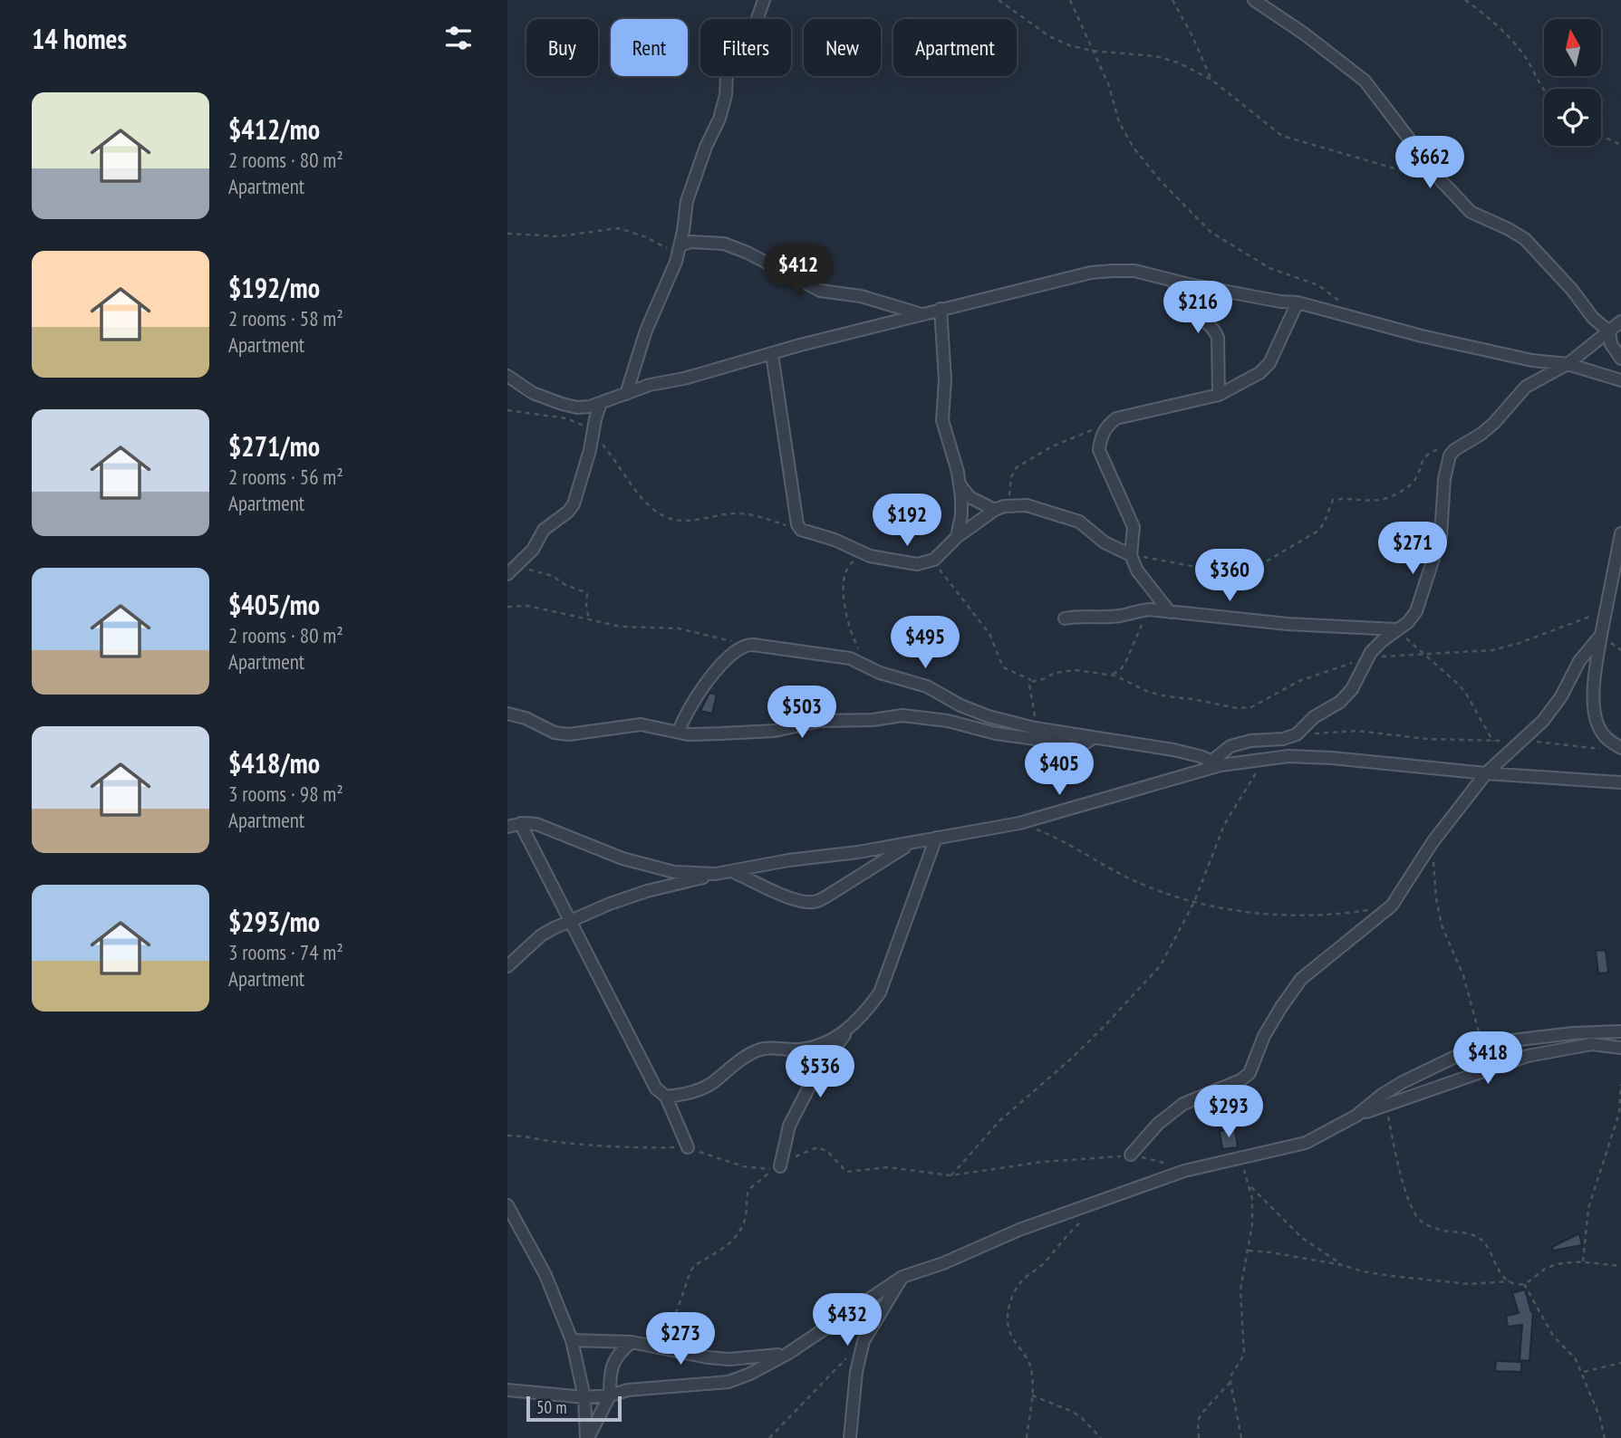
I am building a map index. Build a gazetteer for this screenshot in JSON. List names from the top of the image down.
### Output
{
  "scale_bar": "50 m",
  "north": "top",
  "page": {
    "heading": "14 homes",
    "chip": [
      "Buy",
      "Rent",
      "Filters",
      "New",
      "Apartment"
    ],
    "list": [
      {
        "name": "$412/mo",
        "note": "2 rooms · 80 m² · Apartment"
      },
      {
        "name": "$192/mo",
        "note": "2 rooms · 58 m² · Apartment"
      },
      {
        "name": "$271/mo",
        "note": "2 rooms · 56 m² · Apartment"
      },
      {
        "name": "$405/mo",
        "note": "2 rooms · 80 m² · Apartment"
      },
      {
        "name": "$418/mo",
        "note": "3 rooms · 98 m² · Apartment"
      },
      {
        "name": "$293/mo",
        "note": "3 rooms · 74 m² · Apartment"
      }
    ],
    "price": [
      "$662",
      "$412",
      "$216",
      "$192",
      "$271",
      "$360",
      "$495",
      "$503",
      "$405",
      "$418",
      "$536",
      "$293",
      "$432",
      "$273"
    ],
    "scale": "50 m"
  }
}
